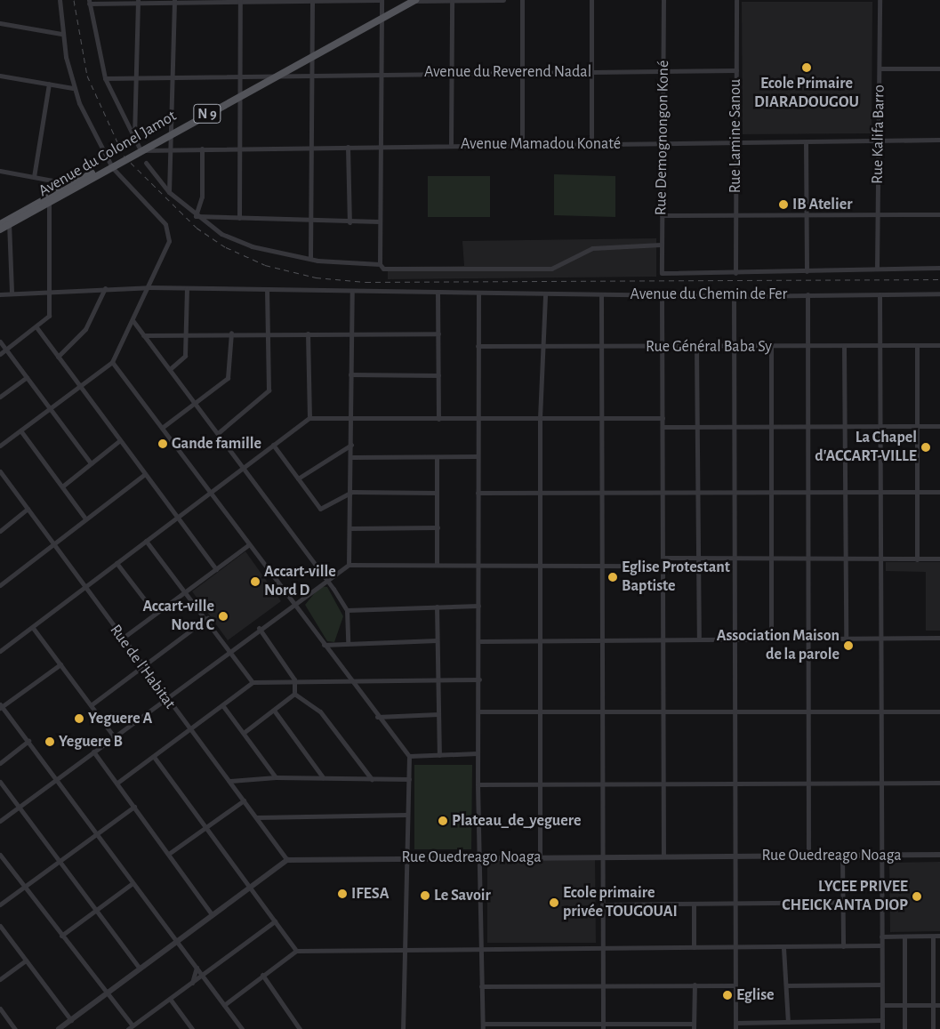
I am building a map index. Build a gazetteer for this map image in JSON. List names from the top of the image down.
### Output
{
  "streets": {
    "main road": ["N 9", "Avenue du Colonel Jamot"],
    "street": [
      "Avenue du Reverend Nadal",
      "Rue Kalifa Barro",
      "Rue Lamine Sanou",
      "Rue Demognongon Koné",
      "Avenue Mamadou Konaté",
      "Avenue du Chemin de Fer",
      "Rue Général Baba Sy",
      "Rue de l'Habitat",
      "Rue Ouedreago Noaga"
    ]
  },
  "crossings": [
    ["Avenue du Reverend Nadal", "Rue Lamine Sanou"],
    ["Avenue du Reverend Nadal", "Rue Demognongon Koné"],
    ["Avenue du Reverend Nadal", "Avenue du Colonel Jamot"],
    ["Rue Kalifa Barro", "Avenue Mamadou Konaté"],
    ["Rue Kalifa Barro", "Avenue du Chemin de Fer"],
    ["Rue Lamine Sanou", "Avenue Mamadou Konaté"],
    ["Rue Lamine Sanou", "Avenue du Chemin de Fer"],
    ["Rue Demognongon Koné", "Avenue Mamadou Konaté"],
    ["Rue Demognongon Koné", "Avenue du Chemin de Fer"],
    ["Avenue Mamadou Konaté", "Avenue du Colonel Jamot"],
    ["Rue de l'Habitat", "Rue Ouedreago Noaga"]
  ],
  "places": [
    "Ecole Primaire DIARADOUGOU",
    "IB Atelier",
    "Gande famille",
    "La Chapel d'ACCART-VILLE",
    "Eglise Protestant Baptiste",
    "Accart-ville Nord D",
    "Accart-ville Nord C",
    "Association Maison de la parole",
    "Yeguere A",
    "Yeguere B",
    "Plateau_de_yeguere",
    "IFESA",
    "Le Savoir",
    "LYCEE PRIVEE CHEICK ANTA DIOP",
    "Ecole primaire privée TOUGOUAI",
    "Eglise"
  ]
}
